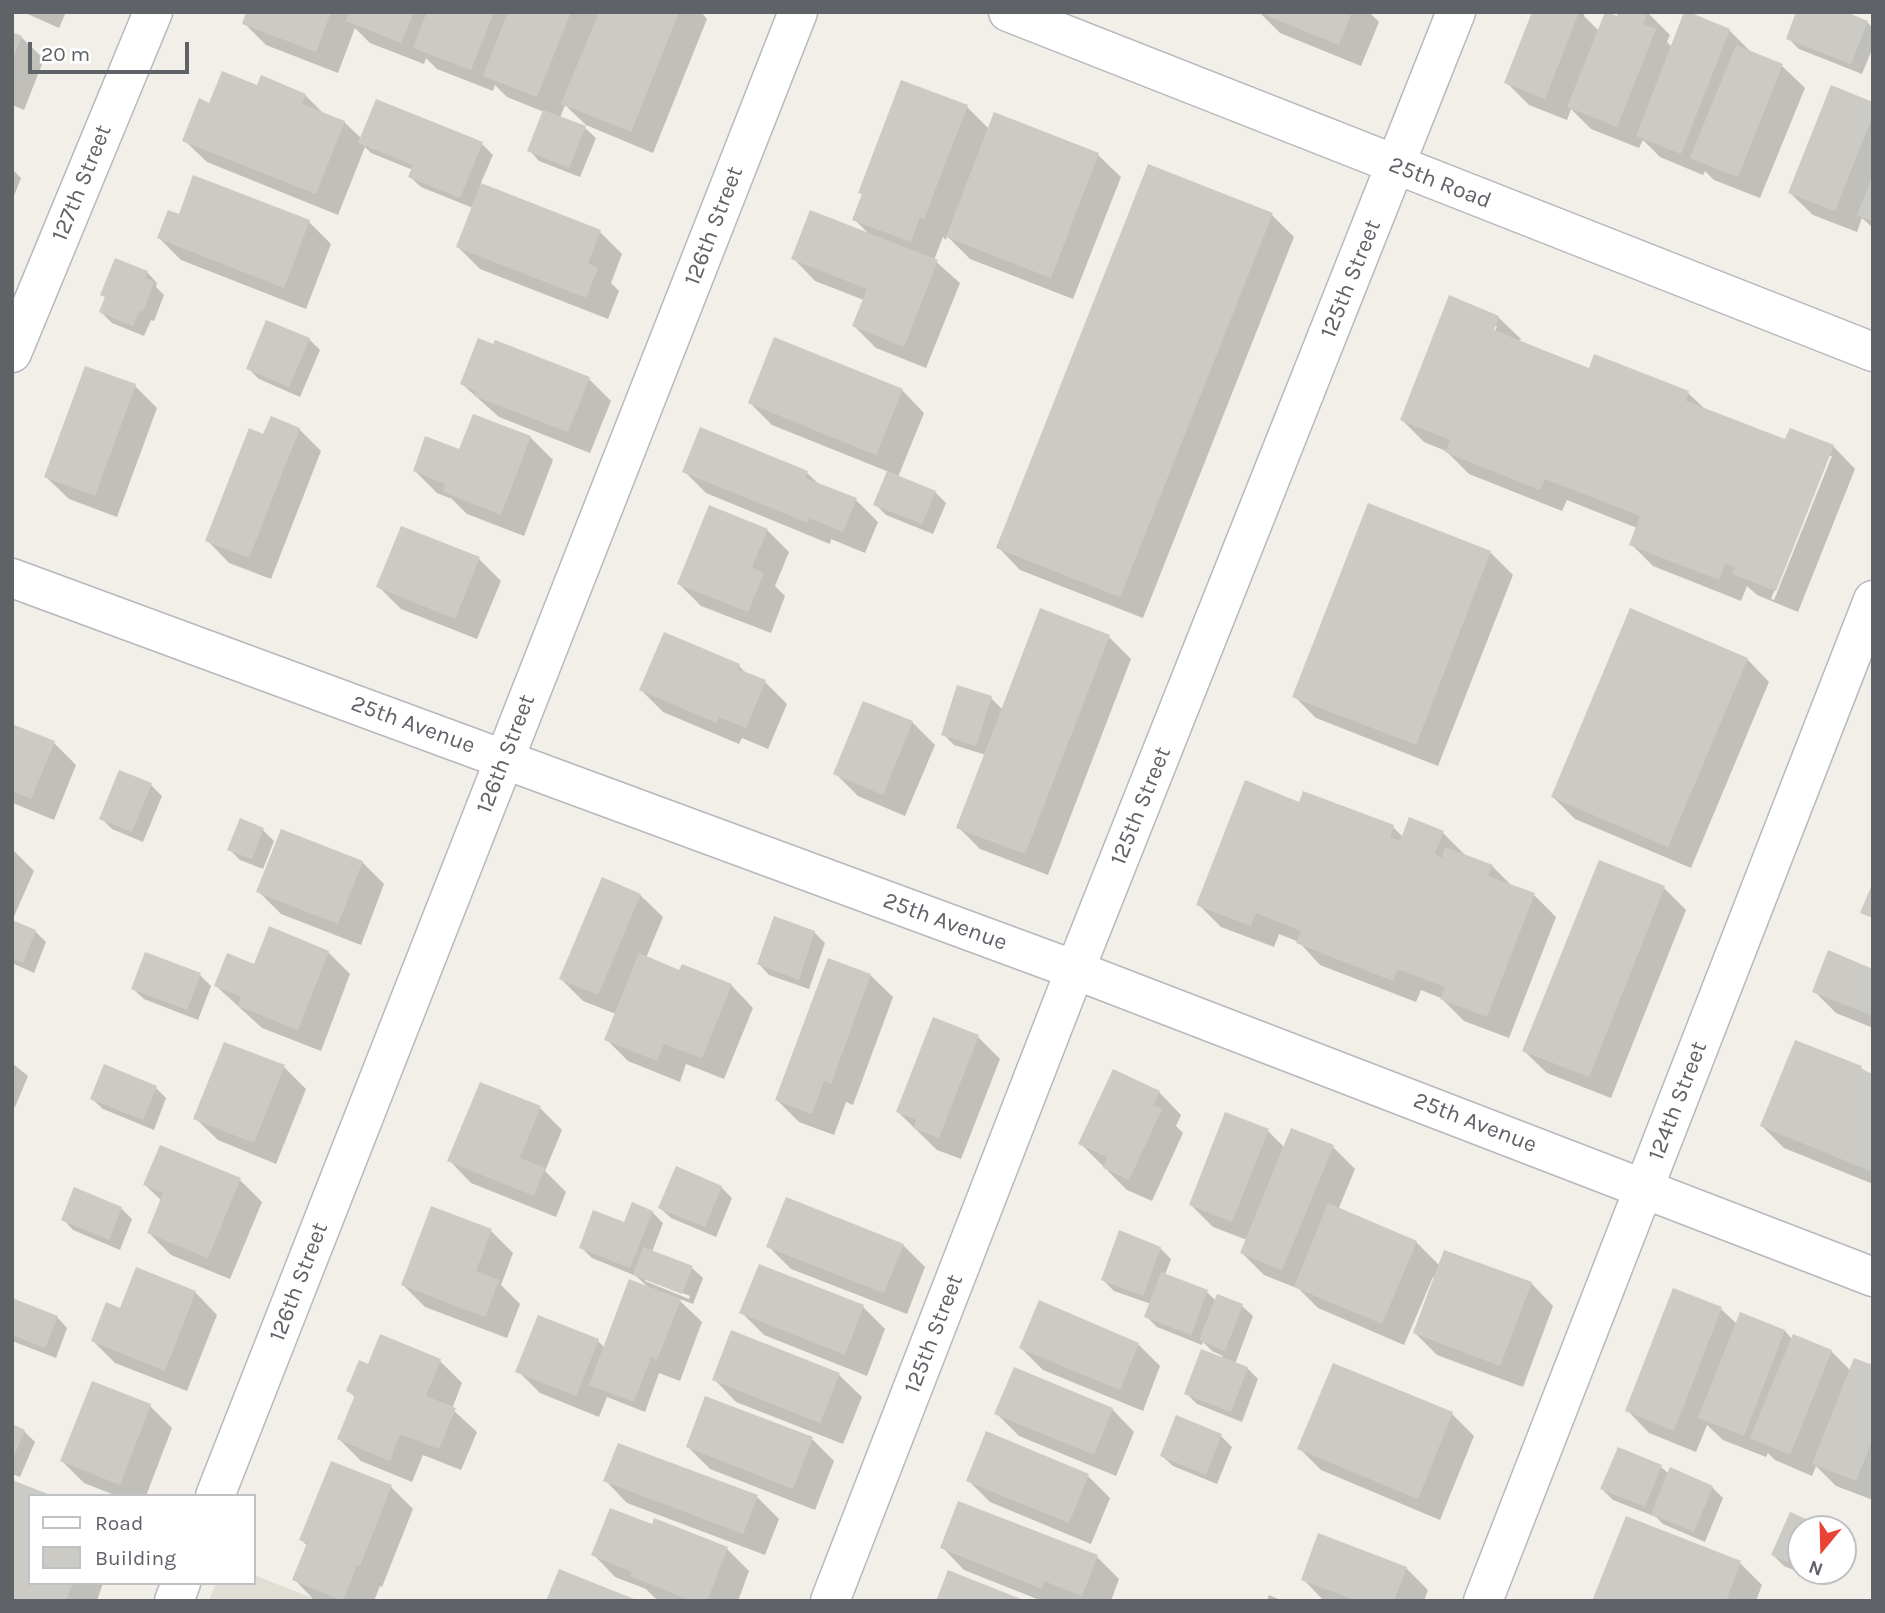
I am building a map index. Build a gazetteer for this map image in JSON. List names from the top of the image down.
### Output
{
  "streets": {
    "street": [
      "127th Street",
      "25th Road",
      "126th Street",
      "125th Street",
      "25th Avenue",
      "124th Street"
    ]
  },
  "crossings": [
    ["25th Road", "125th Street"],
    ["126th Street", "25th Avenue"],
    ["125th Street", "25th Avenue"],
    ["25th Avenue", "124th Street"]
  ],
  "legend": ["Road", "Building"],
  "scale_bar": "20 m",
  "north": "bottom"
}
